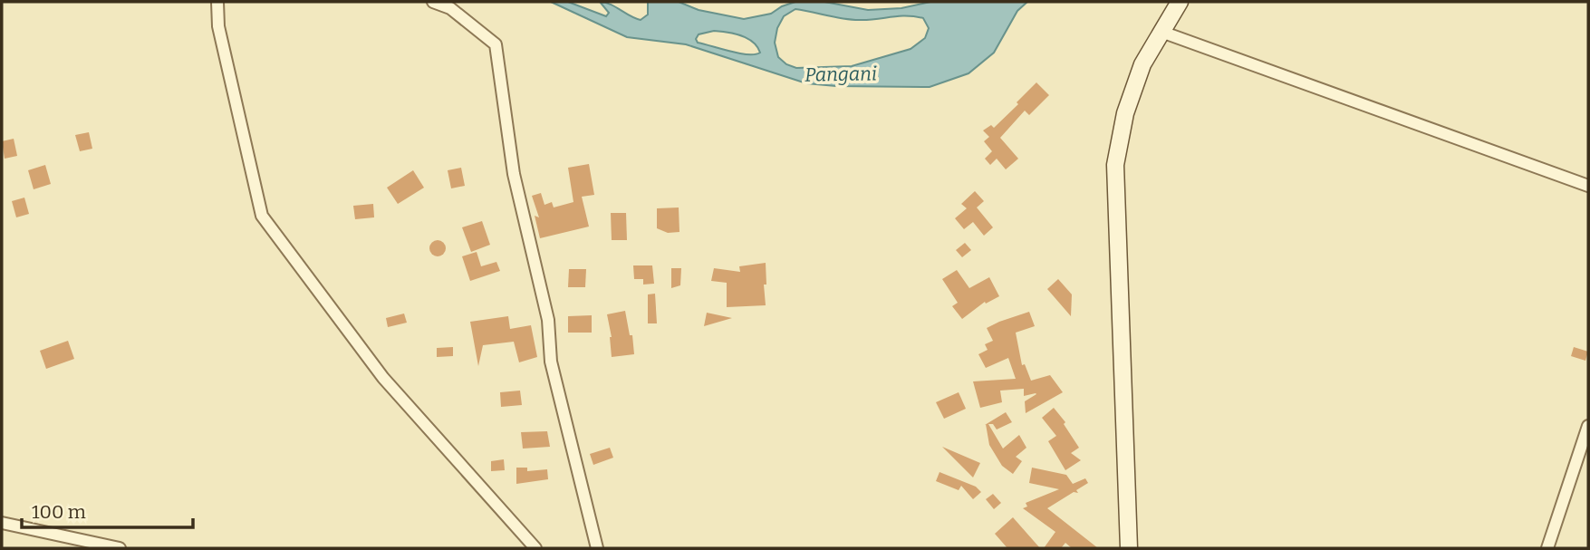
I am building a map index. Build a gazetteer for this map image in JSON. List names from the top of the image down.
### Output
{
  "water": ["Pangani"],
  "scale_bar": "100 m"
}
